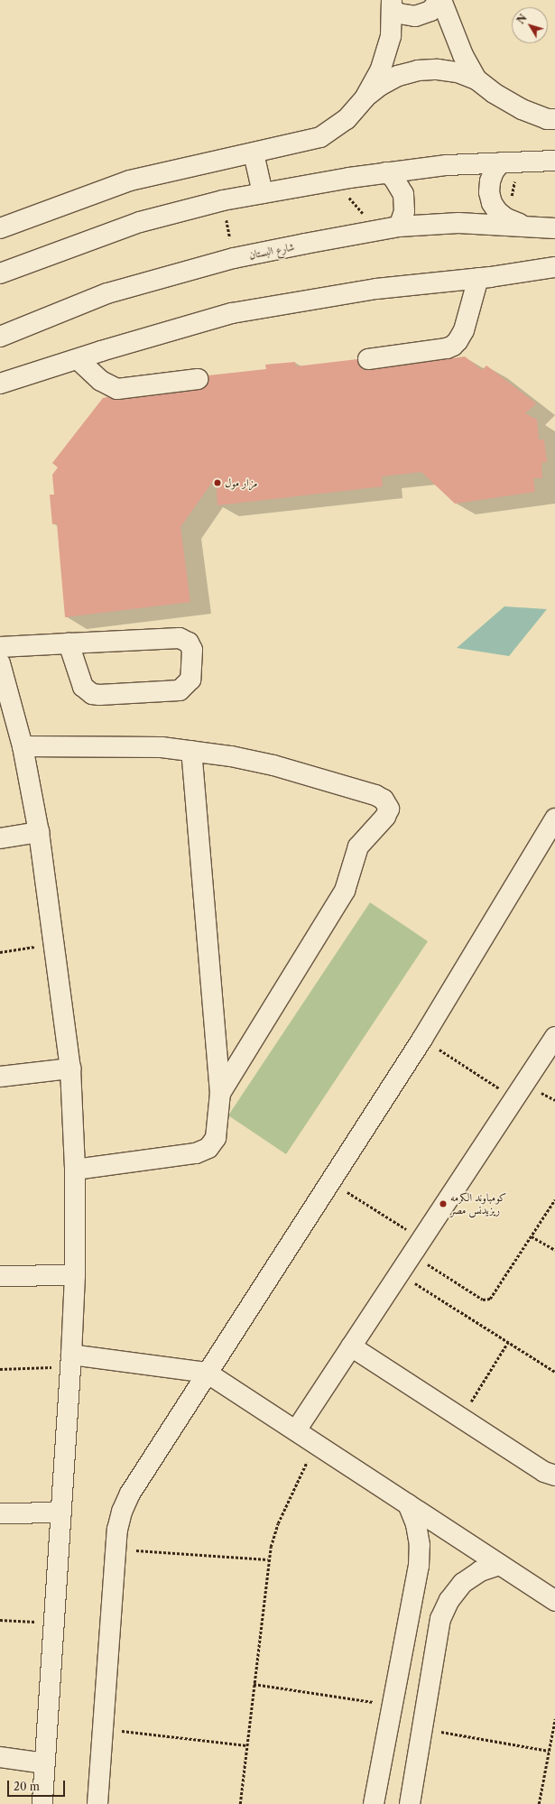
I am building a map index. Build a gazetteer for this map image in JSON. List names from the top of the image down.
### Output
{
  "streets": {
    "street": ["شارع البستان"]
  },
  "places": ["مزار مول", "كومباوند الكرمه ريزيدنس مصر"],
  "scale_bar": "20 m",
  "north": "top left"
}
